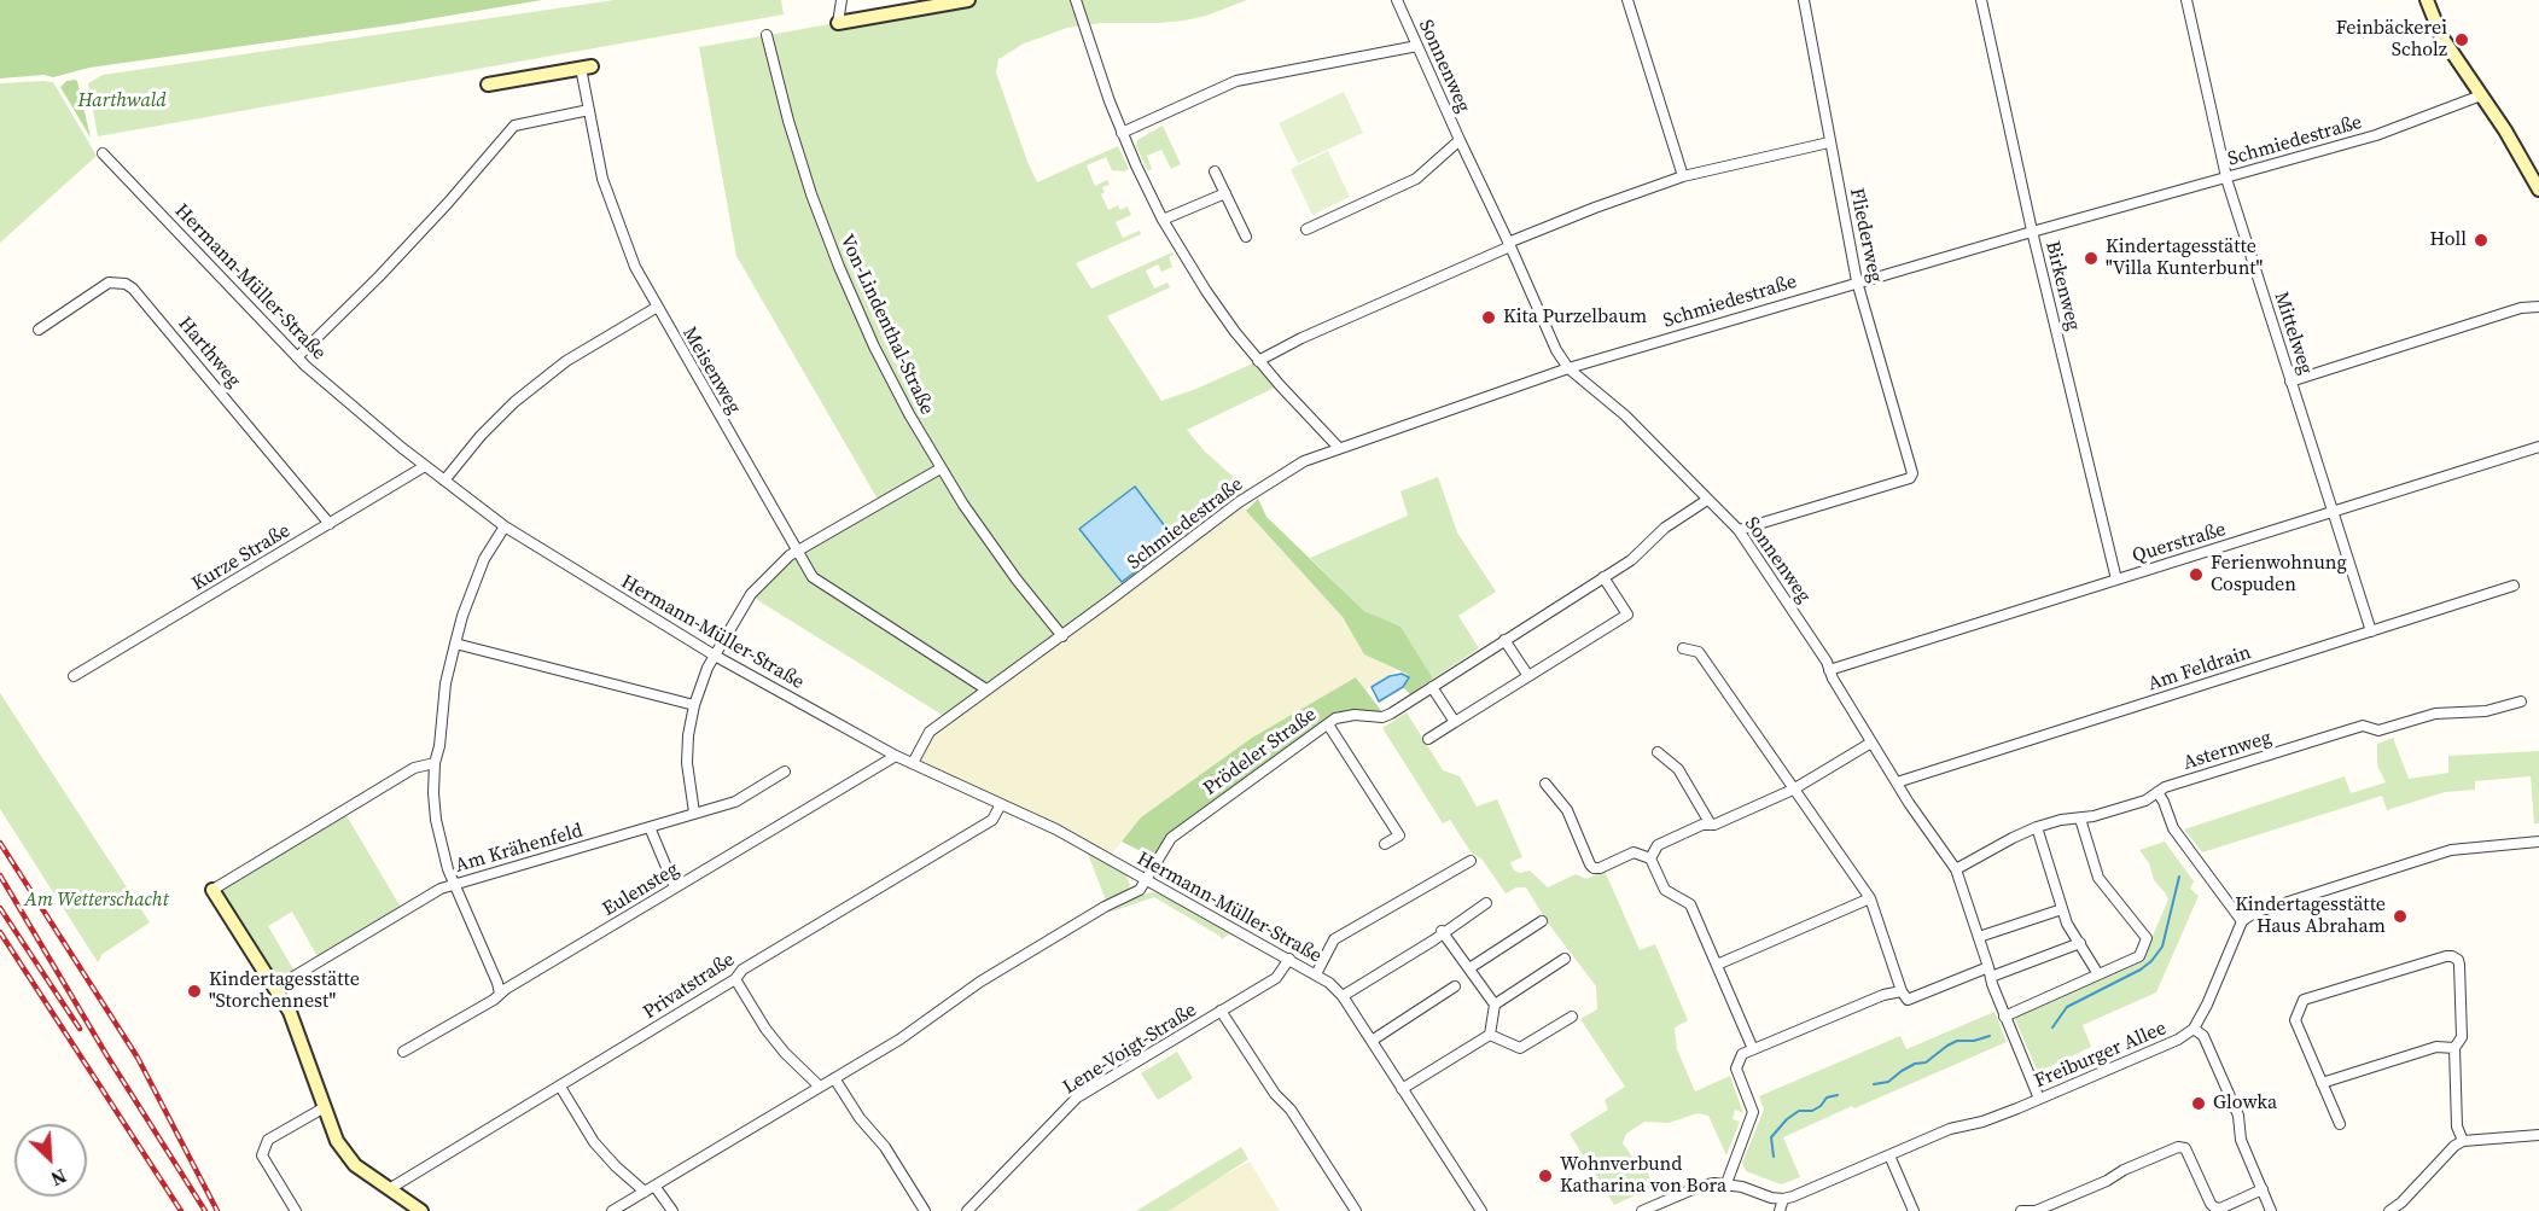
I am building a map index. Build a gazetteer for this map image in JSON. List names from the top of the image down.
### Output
{
  "streets": {
    "street": [
      "Sonnenweg",
      "Schmiedestraße",
      "Fliederweg",
      "Hermann-Müller-Straße",
      "Birkenweg",
      "Von-Lindenthal-Straße",
      "Mittelweg",
      "Harthweg",
      "Meisenweg",
      "Querstraße",
      "Kurze Straße",
      "Am Feldrain",
      "Asternweg",
      "Prödeler Straße",
      "Am Krähenfeld",
      "Eulensteg",
      "Privatstraße",
      "Lene-Voigt-Straße",
      "Freiburger Allee"
    ]
  },
  "crossings": [
    ["Sonnenweg", "Schmiedestraße"],
    ["Sonnenweg", "Fliederweg"],
    ["Sonnenweg", "Querstraße"],
    ["Sonnenweg", "Am Feldrain"],
    ["Sonnenweg", "Asternweg"],
    ["Sonnenweg", "Prödeler Straße"],
    ["Sonnenweg", "Freiburger Allee"],
    ["Schmiedestraße", "Fliederweg"],
    ["Schmiedestraße", "Hermann-Müller-Straße"],
    ["Schmiedestraße", "Birkenweg"],
    ["Schmiedestraße", "Von-Lindenthal-Straße"],
    ["Schmiedestraße", "Mittelweg"],
    ["Schmiedestraße", "Meisenweg"],
    ["Hermann-Müller-Straße", "Kurze Straße"],
    ["Hermann-Müller-Straße", "Prödeler Straße"],
    ["Hermann-Müller-Straße", "Eulensteg"],
    ["Hermann-Müller-Straße", "Privatstraße"],
    ["Hermann-Müller-Straße", "Lene-Voigt-Straße"],
    ["Birkenweg", "Querstraße"],
    ["Mittelweg", "Querstraße"],
    ["Mittelweg", "Am Feldrain"],
    ["Harthweg", "Kurze Straße"]
  ],
  "parks": ["Harthwald", "Am Wetterschacht"],
  "places": [
    "Feinbäckerei Scholz",
    "Holl",
    "Kindertagesstätte \"Villa Kunterbunt\"",
    "Kita Purzelbaum",
    "Ferienwohnung Cospuden",
    "Kindertagesstätte Haus Abraham",
    "Kindertagesstätte \"Storchennest\"",
    "Glowka",
    "Wohnverbund Katharina von Bora"
  ],
  "north": "bottom right"
}
